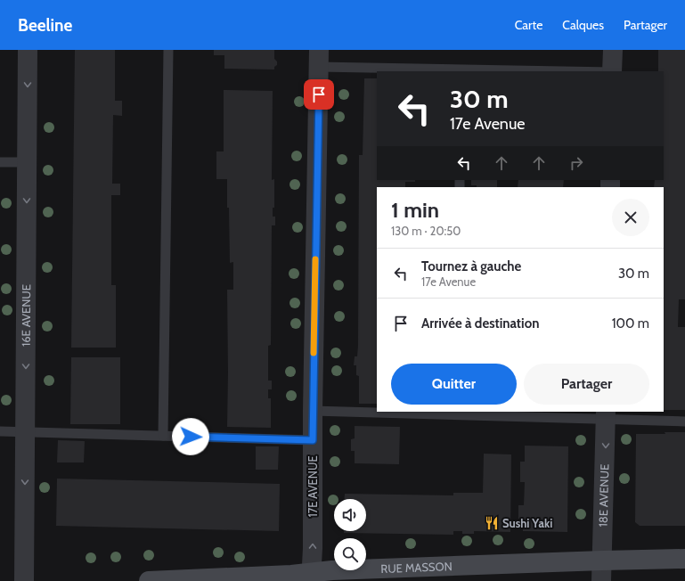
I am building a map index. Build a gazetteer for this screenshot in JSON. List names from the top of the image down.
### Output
{
  "streets": {
    "street": [
      "16E AVENUE",
      "17E AVENUE",
      "18E AVENUE",
      "RUE MASSON"
    ]
  },
  "crossings": [
    ["17E AVENUE", "RUE MASSON"],
    ["18E AVENUE", "RUE MASSON"]
  ],
  "one_way": ["16E AVENUE", "18E AVENUE"],
  "places": {
    "restaurant": ["Sushi Yaki"]
  },
  "page": {
    "header": "Beeline",
    "nav": ["Carte", "Calques", "Partager"],
    "turn": ["30 m", "17e Avenue"],
    "heading": ["1 min", "130 m · 20:50"],
    "list": [
      {
        "name": "Tournez à gauche",
        "note": "17e Avenue",
        "value": "30 m"
      },
      {
        "name": "Arrivée à destination",
        "value": "100 m"
      }
    ],
    "buttons": ["Quitter", "Partager"]
  }
}
